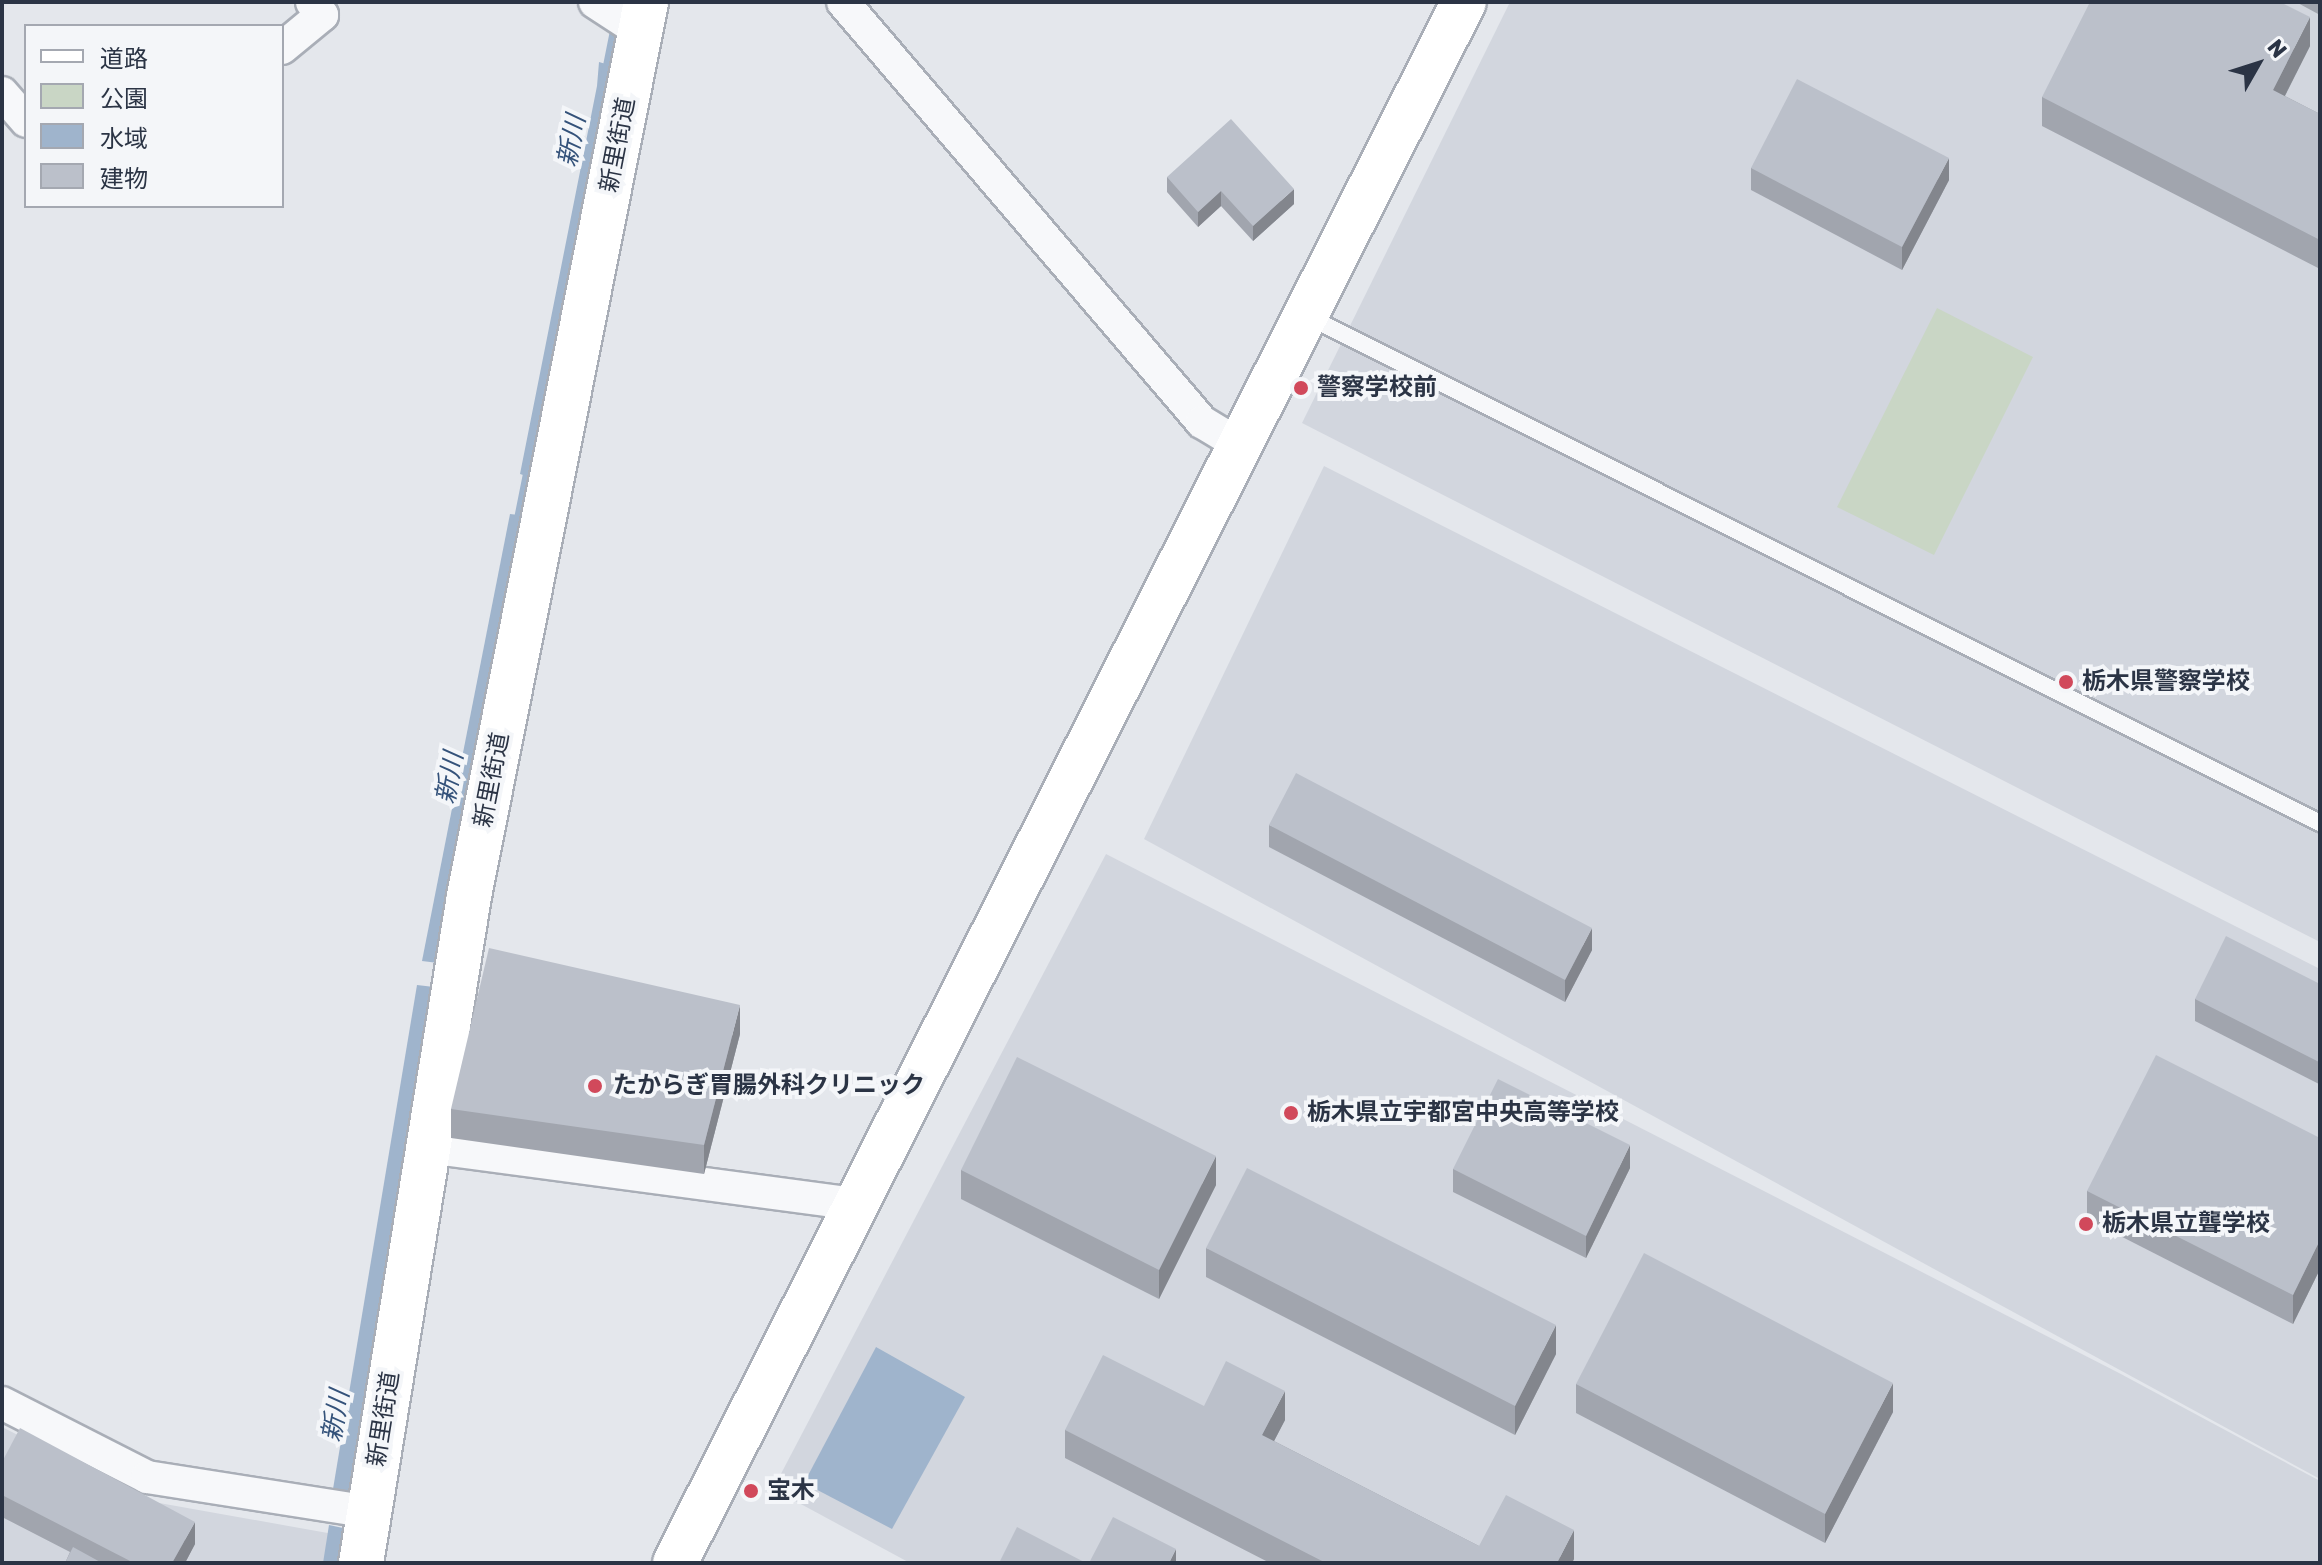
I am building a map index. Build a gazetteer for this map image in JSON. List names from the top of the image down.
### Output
{
  "streets": {
    "street": ["新里街道"]
  },
  "water": ["新川"],
  "places": [
    "警察学校前",
    "栃木県警察学校",
    "たからぎ胃腸外科クリニック",
    "栃木県立宇都宮中央高等学校",
    "栃木県立聾学校",
    "宝木"
  ],
  "legend": [
    "道路",
    "公園",
    "水域",
    "建物"
  ],
  "north": "top right"
}
